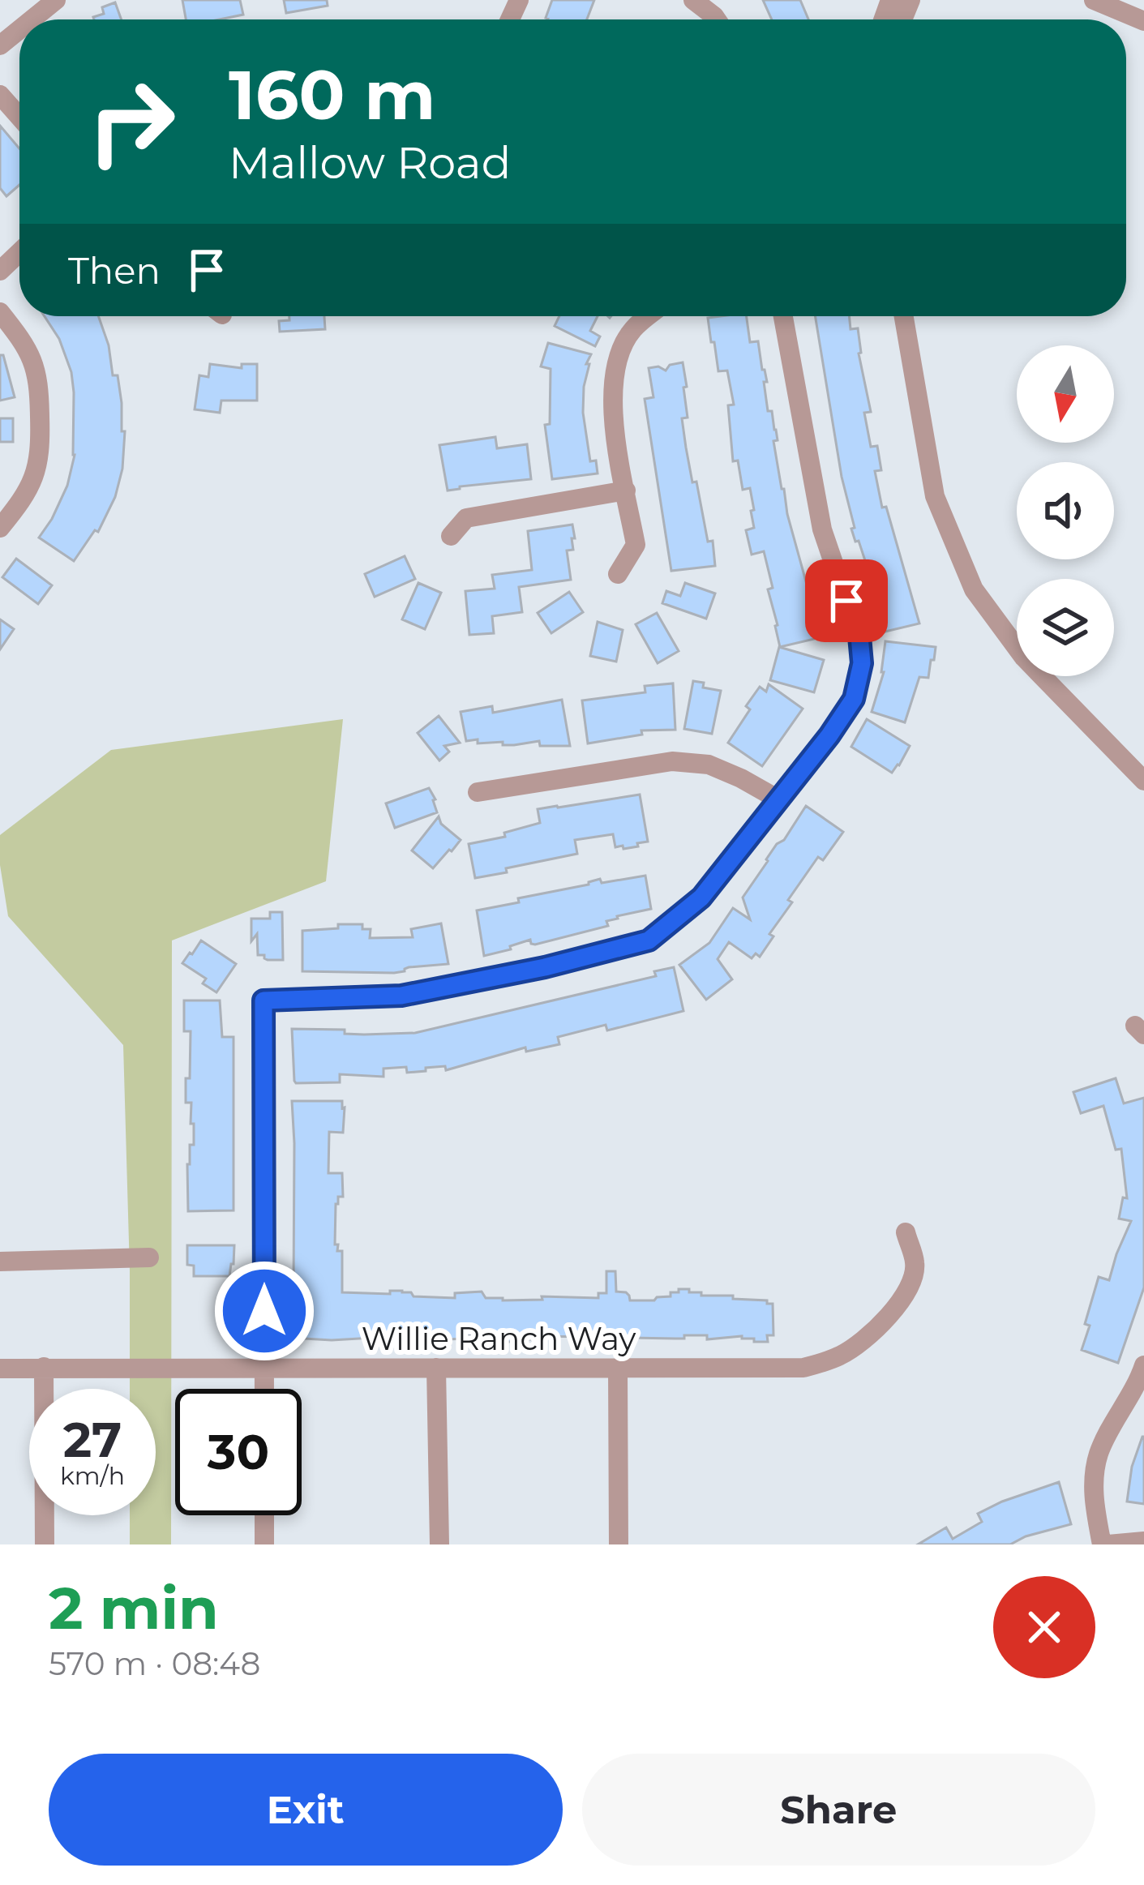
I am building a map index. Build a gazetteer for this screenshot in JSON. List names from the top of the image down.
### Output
{
  "streets": {
    "street": ["Willie Ranch Way"]
  },
  "north": "bottom",
  "page": {
    "turn": ["160 m", "Mallow Road"],
    "then": "Then",
    "speed": "27 km/h",
    "limit": "30",
    "heading": ["2 min", "570 m · 08:48"],
    "buttons": ["Exit", "Share"]
  }
}
